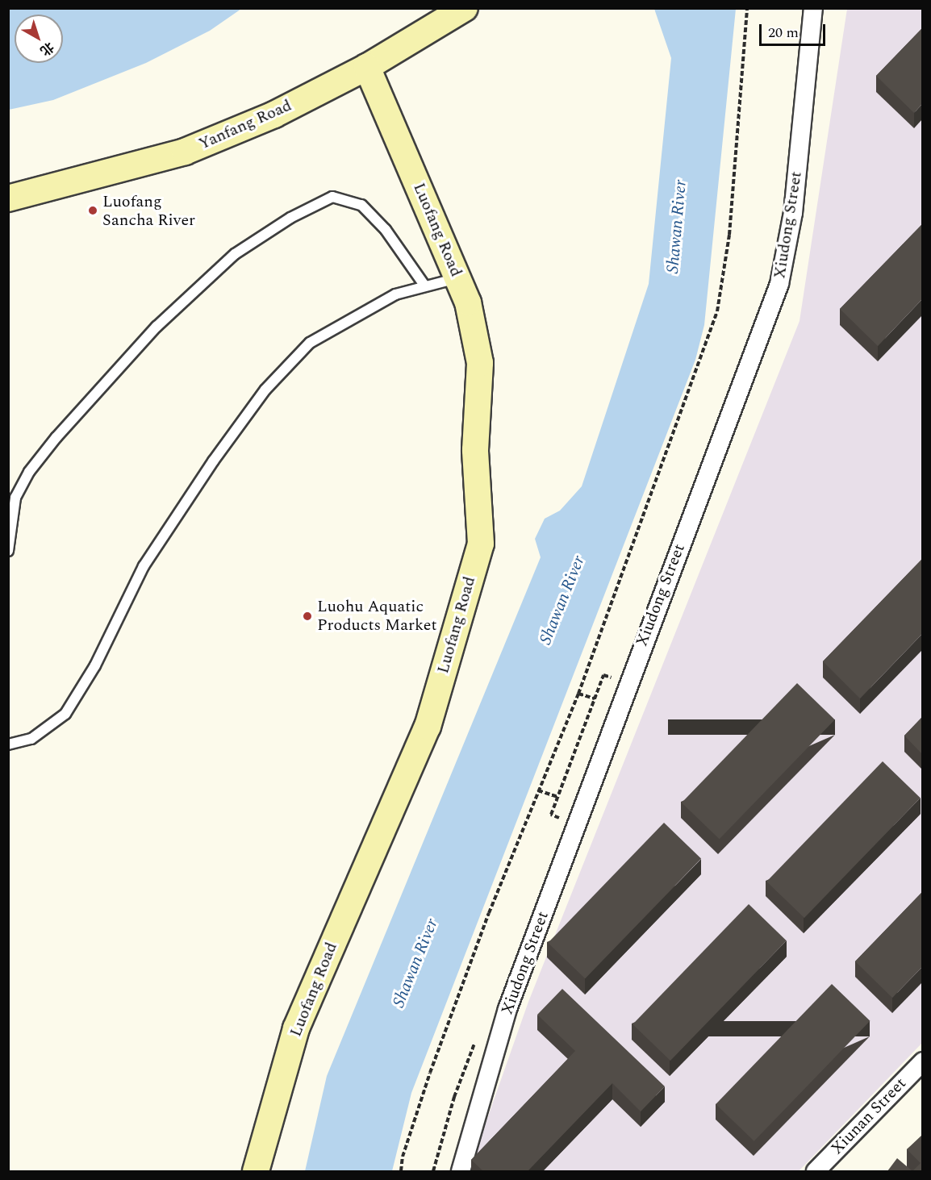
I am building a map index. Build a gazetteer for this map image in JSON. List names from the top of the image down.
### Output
{
  "streets": {
    "main road": ["Yanfang Road", "Luofang Road"],
    "street": ["Xiudong Street", "Xiunan Street"]
  },
  "crossings": [
    ["Yanfang Road", "Luofang Road"]
  ],
  "water": ["Shawan River"],
  "places": ["Luofang Sancha River", "Luohu Aquatic Products Market"],
  "scale_bar": "20 m",
  "north": "bottom right"
}
